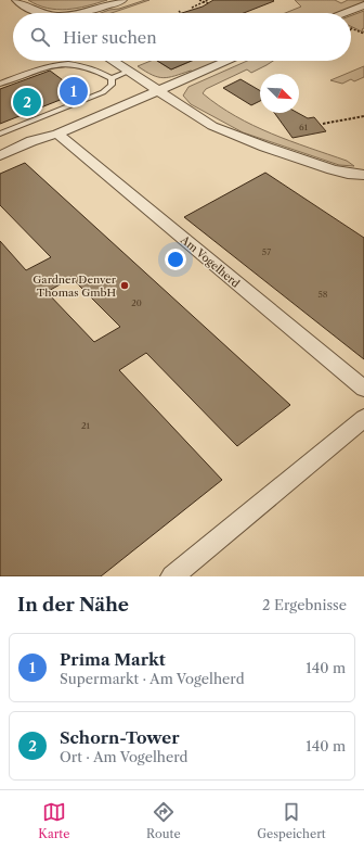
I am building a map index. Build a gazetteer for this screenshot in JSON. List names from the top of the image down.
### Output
{
  "streets": {
    "street": ["Am Vogelherd"]
  },
  "places": ["Gardner Denver Thomas GmbH"],
  "house_numbers": [
    "61",
    "57",
    "58",
    "20",
    "21"
  ],
  "north": "bottom right",
  "page": {
    "search": "Hier suchen",
    "pins": ["1", "2"],
    "heading": ["In der Nähe", "2 Ergebnisse"],
    "list": [
      {
        "mark": "1",
        "name": "Prima Markt",
        "note": "Supermarkt · Am Vogelherd",
        "value": "140 m"
      },
      {
        "mark": "2",
        "name": "Schorn-Tower",
        "note": "Ort · Am Vogelherd",
        "value": "140 m"
      }
    ],
    "nav": ["Karte", "Route", "Gespeichert"]
  }
}
